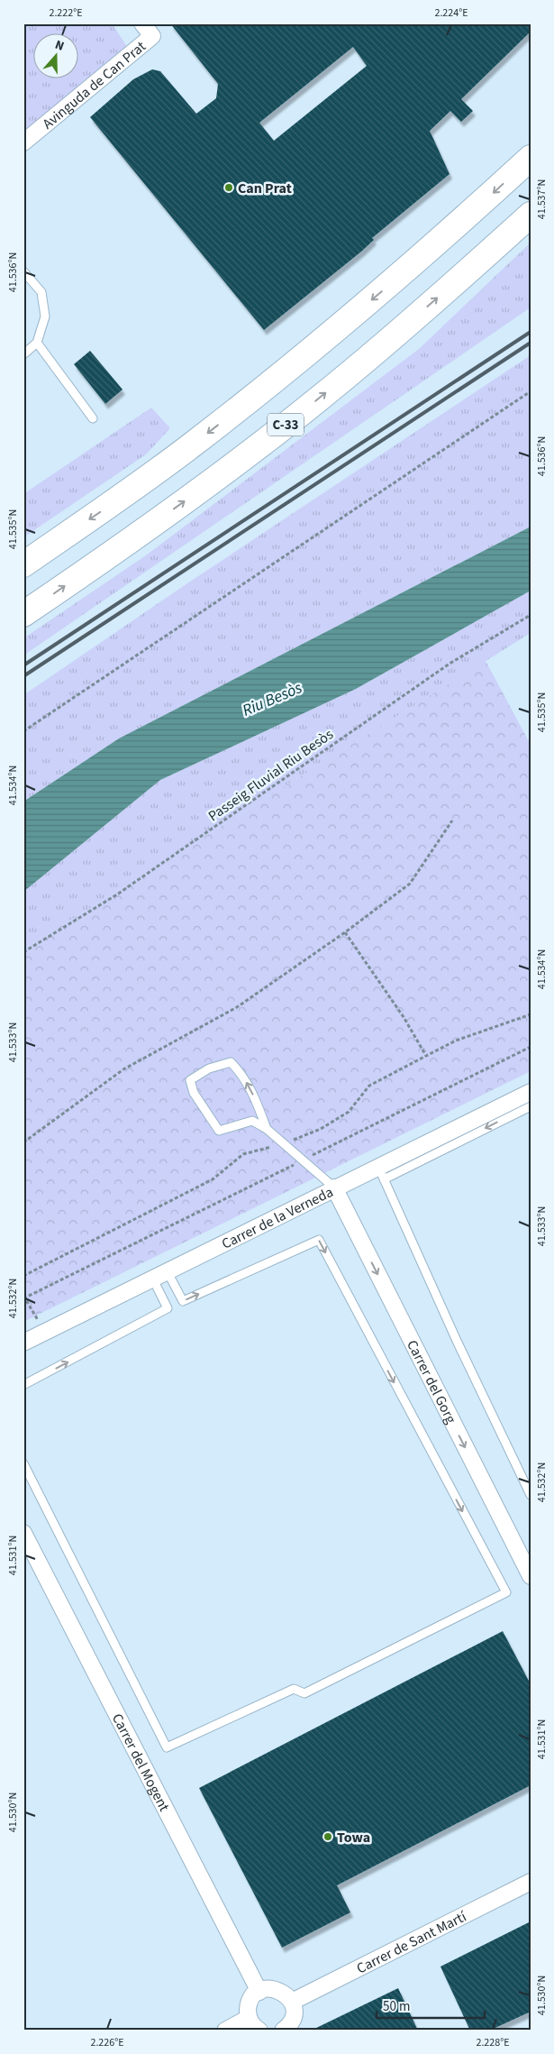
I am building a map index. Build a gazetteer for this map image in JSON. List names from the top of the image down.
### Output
{
  "streets": {
    "highway": ["C-33"],
    "street": [
      "Avinguda de Can Prat",
      "Carrer de la Verneda",
      "Carrer del Gorg",
      "Carrer del Mogent",
      "Carrer de Sant Martí"
    ],
    "path": ["Passeig Fluvial Riu Besòs"]
  },
  "crossings": [
    ["Carrer de la Verneda", "Carrer del Gorg"]
  ],
  "one_way": ["Carrer del Gorg"],
  "water": ["Riu Besòs"],
  "places": ["Can Prat", "Towa"],
  "scale_bar": "50 m",
  "north": "top",
  "coordinates": [
    "2.222°E",
    "2.224°E",
    "41.537°N",
    "41.536°N",
    "41.535°N",
    "41.534°N",
    "41.533°N",
    "41.532°N",
    "41.531°N",
    "41.530°N",
    "2.226°E",
    "2.228°E"
  ]
}
